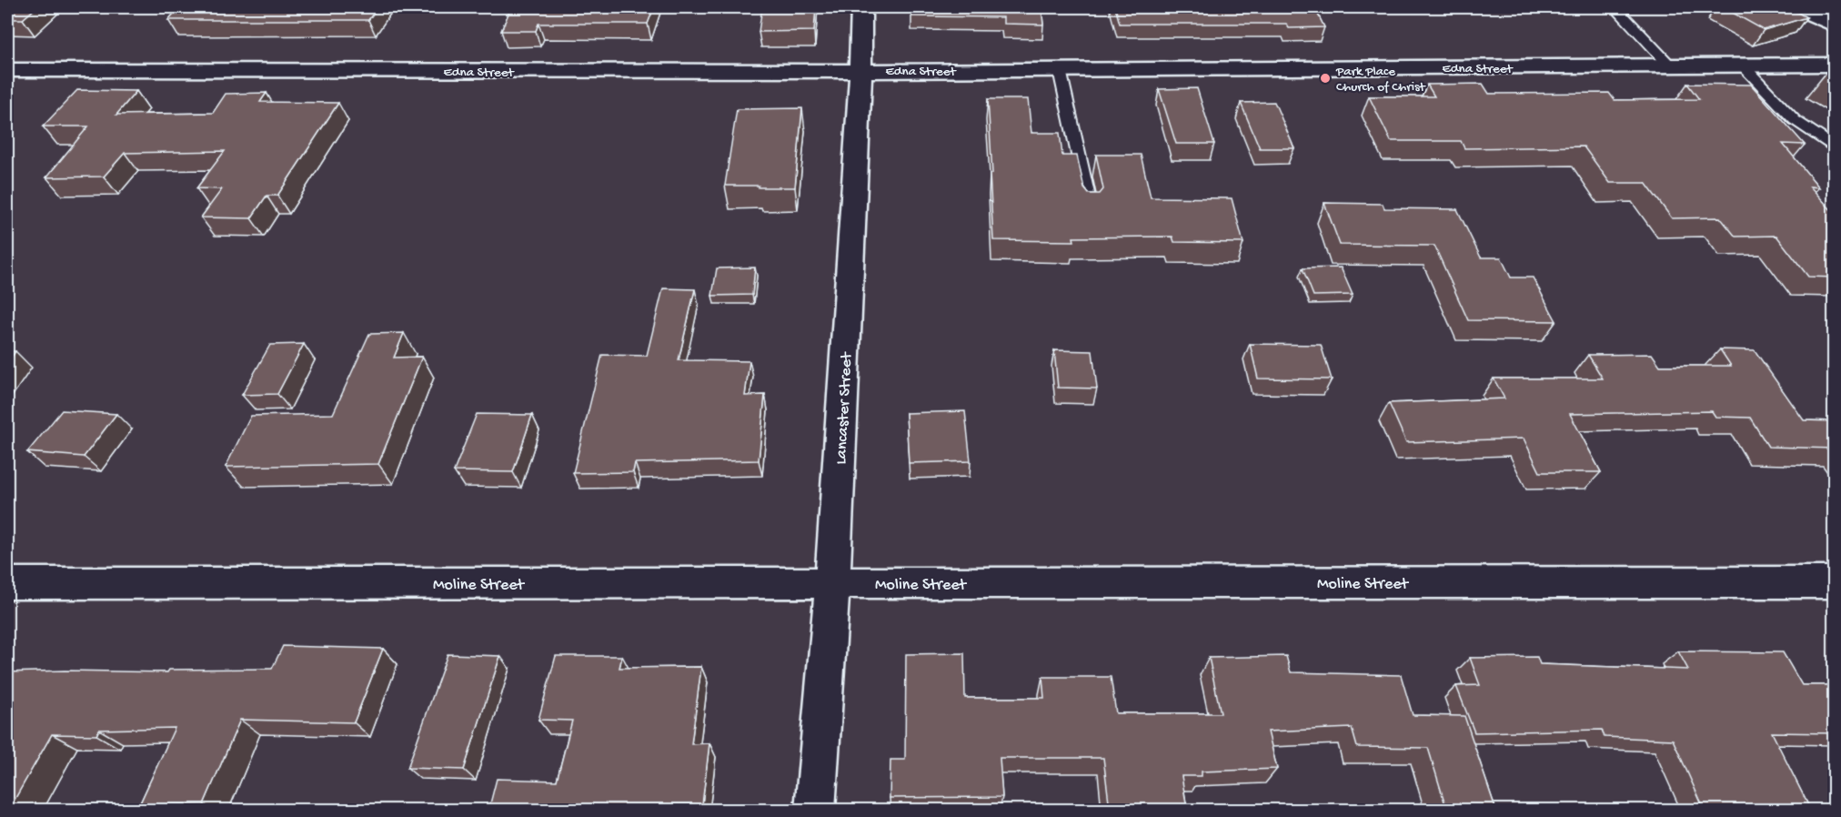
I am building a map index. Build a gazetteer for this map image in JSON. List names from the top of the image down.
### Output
{
  "streets": {
    "street": ["Edna Street", "Lancaster Street", "Moline Street"]
  },
  "crossings": [
    ["Edna Street", "Lancaster Street"],
    ["Lancaster Street", "Moline Street"]
  ],
  "places": ["Park Place Church of Christ"]
}
